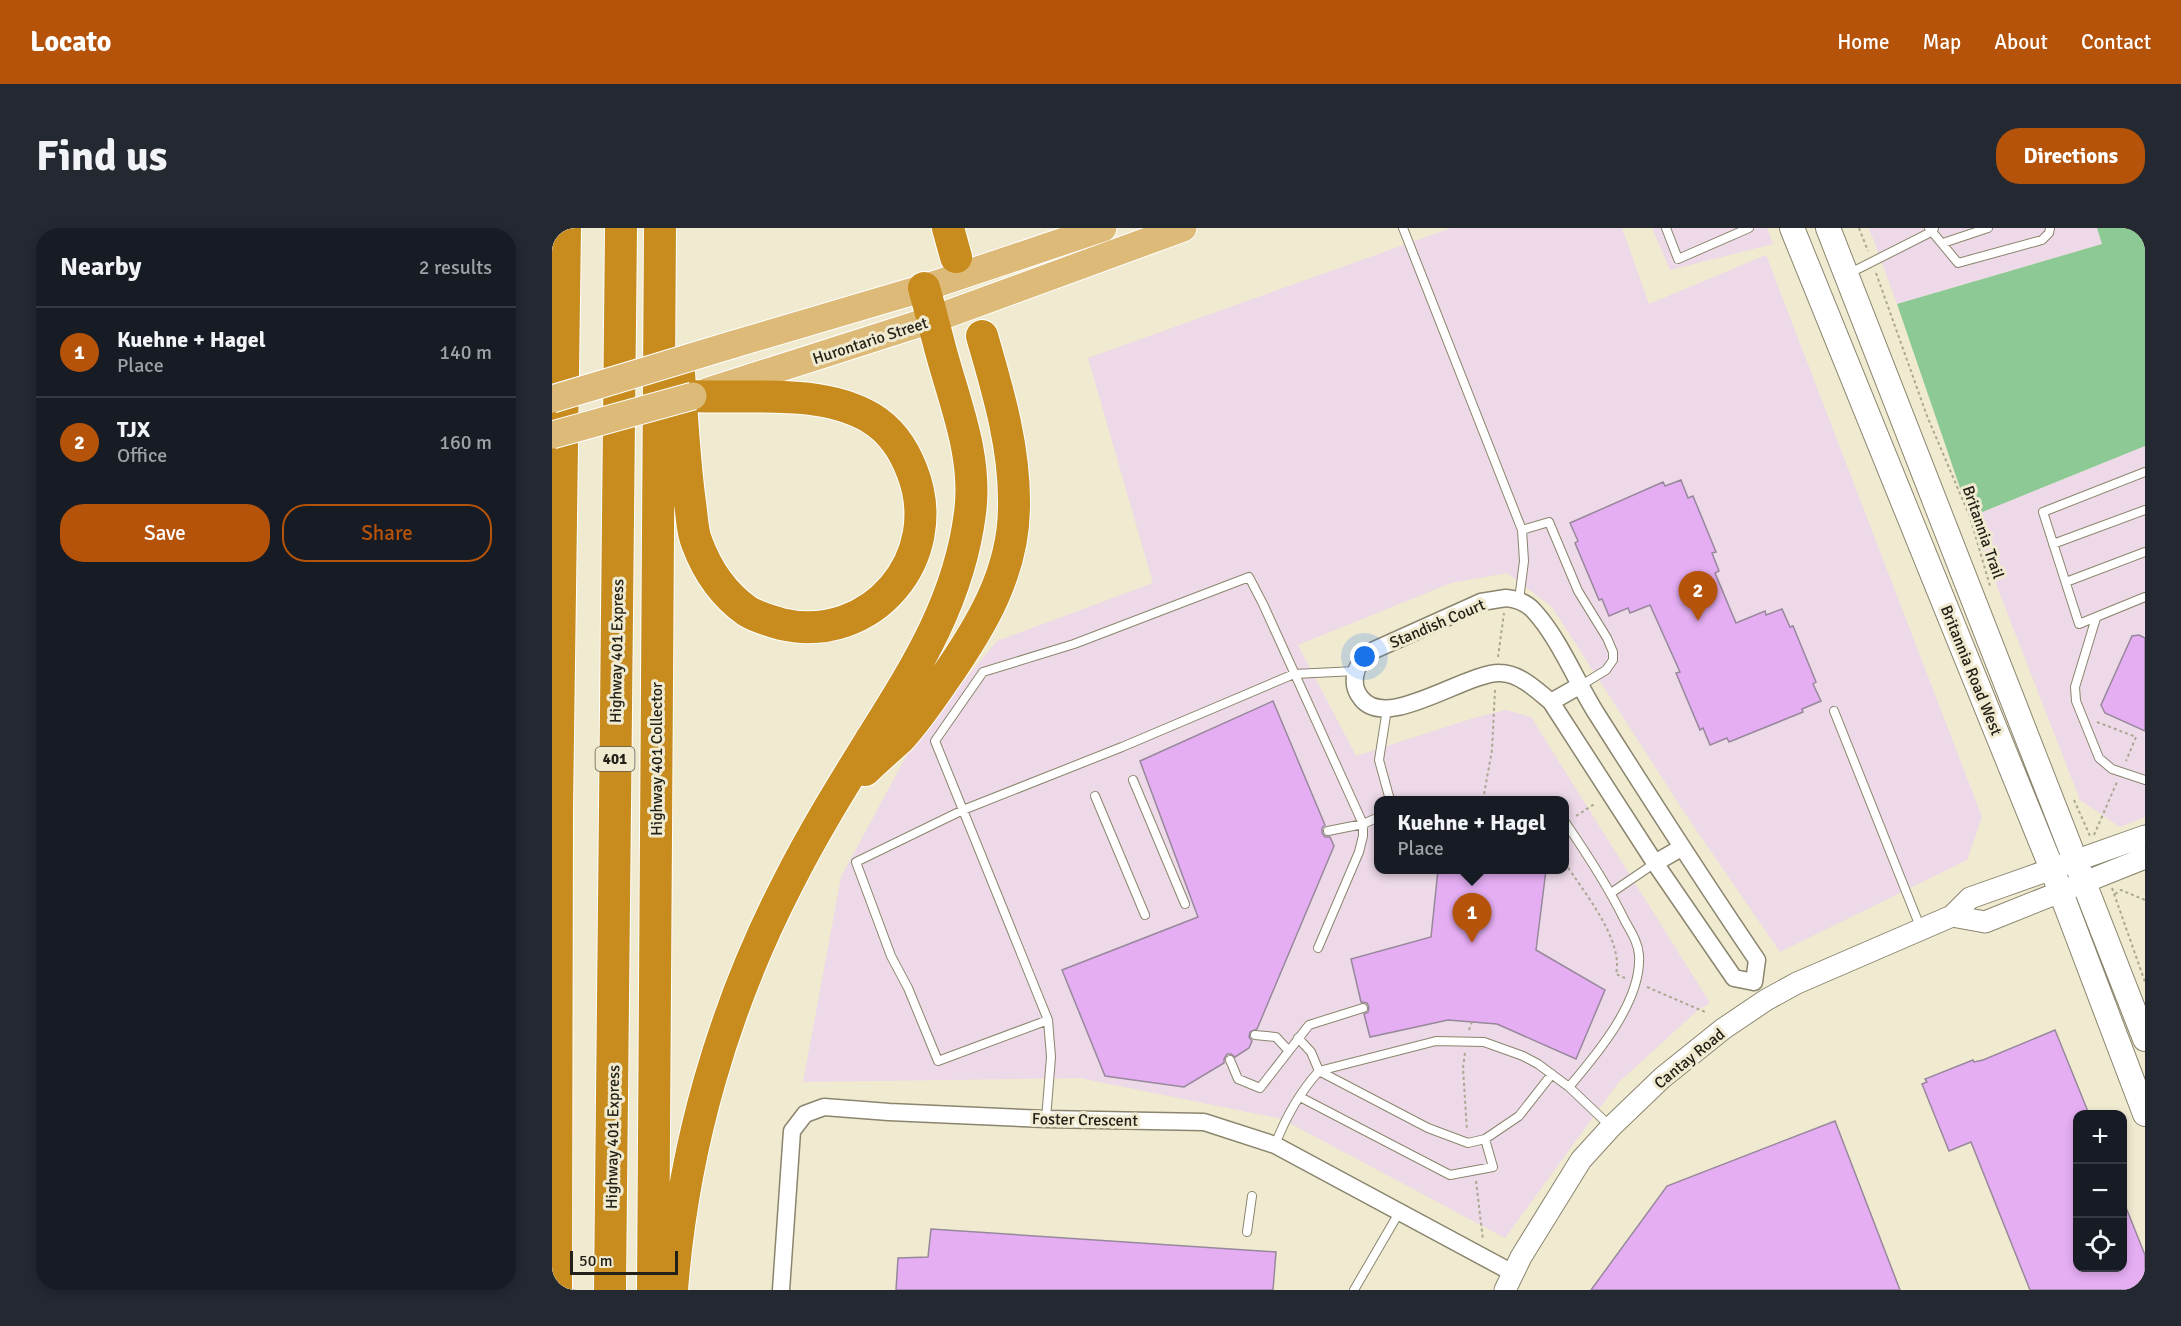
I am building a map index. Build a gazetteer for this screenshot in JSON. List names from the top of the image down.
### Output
{
  "streets": {
    "highway": ["Highway 401 Express", "401", "Highway 401 Collector"],
    "main road": ["Hurontario Street", "Britannia Road West"],
    "street": ["Standish Court", "Cantay Road", "Foster Crescent"],
    "path": ["Britannia Trail"]
  },
  "crossings": [
    ["Britannia Road West", "Cantay Road"],
    ["Cantay Road", "Foster Crescent"]
  ],
  "scale_bar": "50 m",
  "page": {
    "header": "Locato",
    "nav": [
      "Home",
      "Map",
      "About",
      "Contact"
    ],
    "buttons": [
      "Directions",
      ["Save", "Share"]
    ],
    "title": "Find us",
    "heading": ["Nearby", "2 results"],
    "list": [
      {
        "mark": "1",
        "name": "Kuehne + Hagel",
        "note": "Place",
        "value": "140 m"
      },
      {
        "mark": "2",
        "name": "TJX",
        "note": "Office",
        "value": "160 m"
      }
    ],
    "pins": ["2", "1"],
    "popup": ["Kuehne + Hagel", "Place"],
    "map_buttons": ["+", "−"],
    "scale": "50 m"
  }
}
